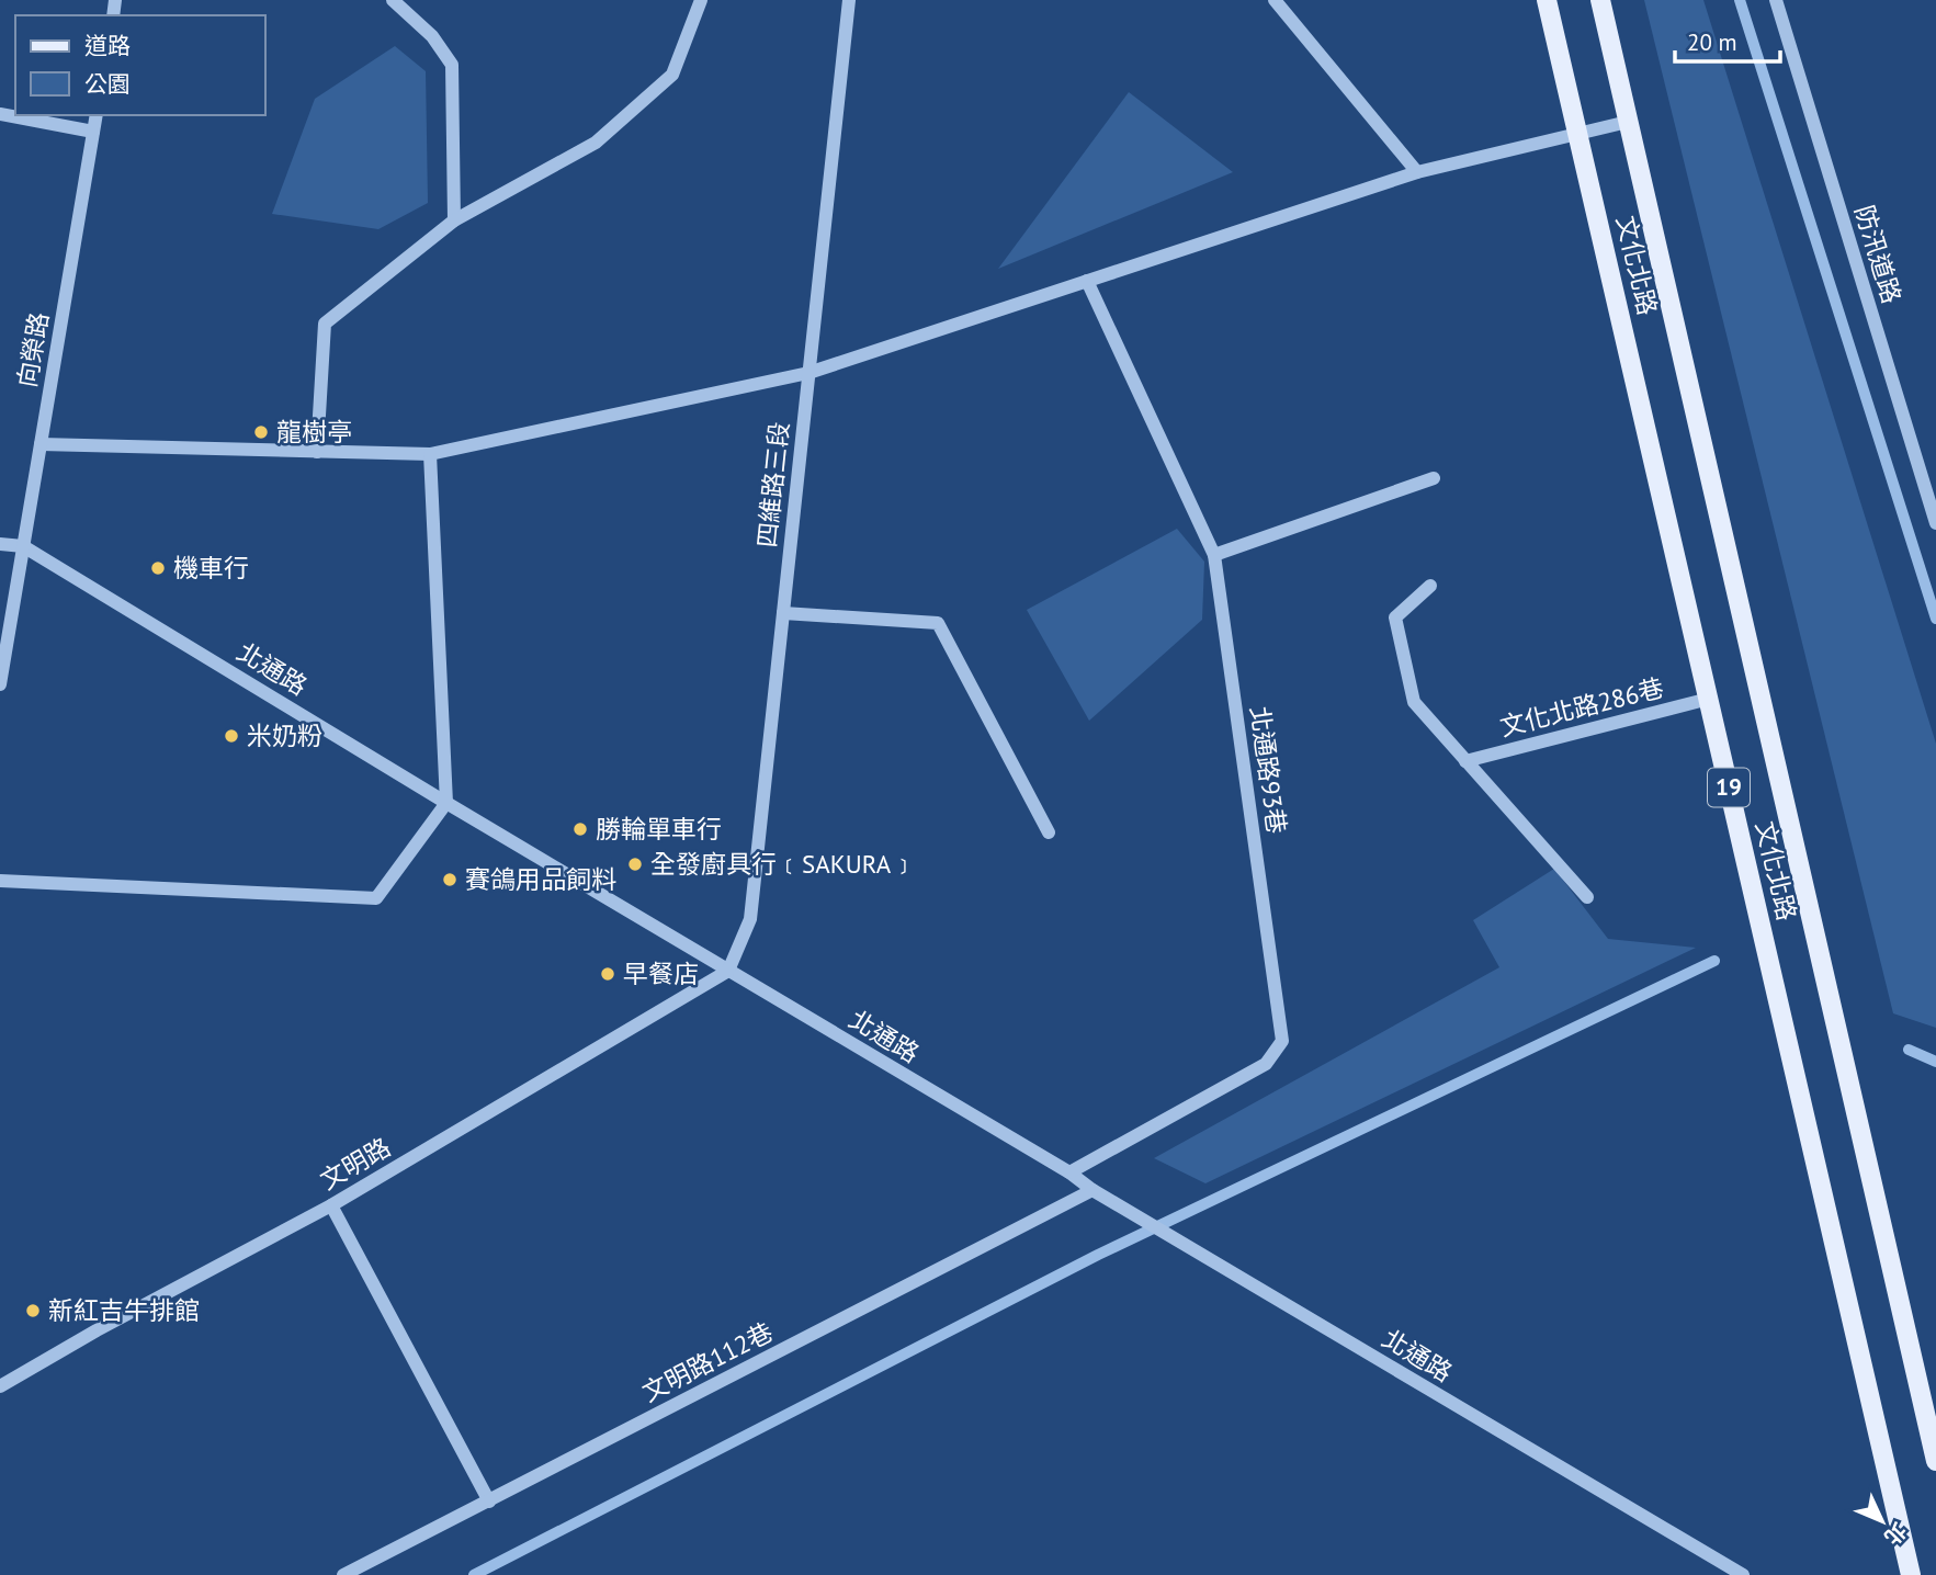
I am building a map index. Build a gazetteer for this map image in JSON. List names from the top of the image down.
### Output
{
  "streets": {
    "main road": ["文化北路", "19"],
    "street": [
      "防汛道路",
      "向榮路",
      "四維路三段",
      "北通路",
      "文化北路286巷",
      "北通路93巷",
      "文明路",
      "文明路112巷"
    ]
  },
  "crossings": [
    ["文化北路", "文化北路286巷"],
    ["向榮路", "北通路"],
    ["四維路三段", "北通路"],
    ["四維路三段", "文明路"],
    ["北通路", "北通路93巷"],
    ["北通路", "文明路"],
    ["北通路", "文明路112巷"]
  ],
  "places": [
    "龍樹亭",
    "機車行",
    "米奶粉",
    "勝輪單車行",
    "全發廚具行﹝SAKURA﹞",
    "賽鴿用品飼料",
    "早餐店",
    "新紅吉牛排館"
  ],
  "legend": ["道路", "公園"],
  "scale_bar": "20 m",
  "north": "bottom right"
}
